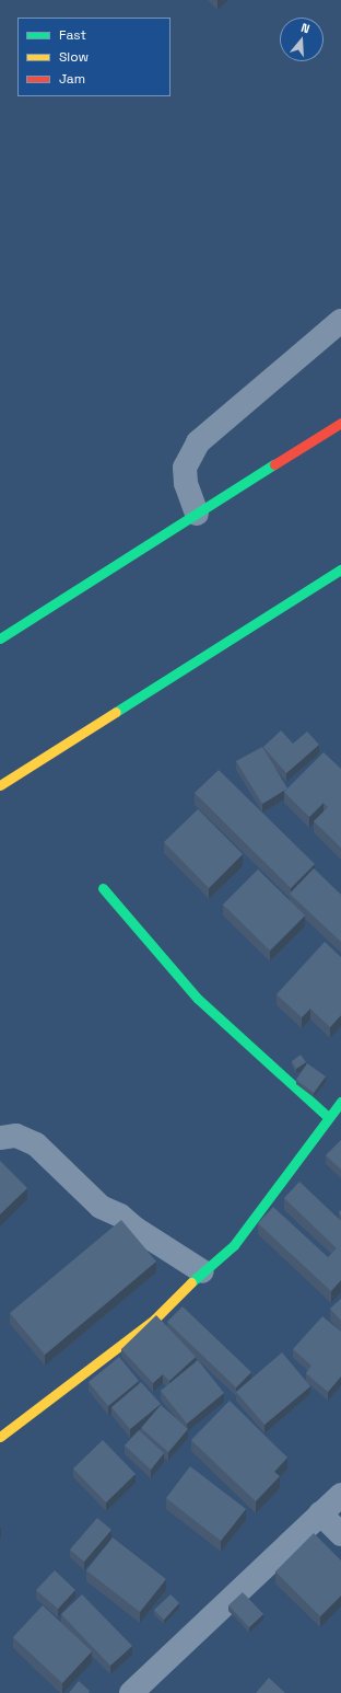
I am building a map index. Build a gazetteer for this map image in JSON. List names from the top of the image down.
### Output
{
  "legend": ["Fast", "Slow", "Jam"],
  "north": "top"
}
